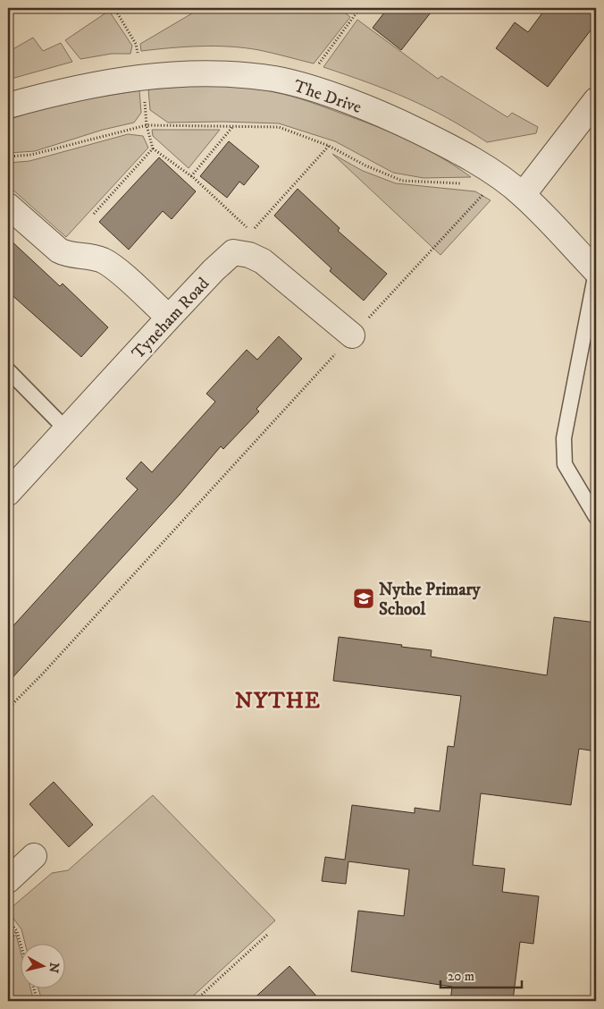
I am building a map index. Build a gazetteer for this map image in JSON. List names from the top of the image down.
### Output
{
  "streets": {
    "street": ["The Drive", "Tyneham Road"]
  },
  "districts": ["NYTHE"],
  "places": {
    "school or university": ["Nythe Primary School"]
  },
  "scale_bar": "20 m",
  "north": "right"
}
